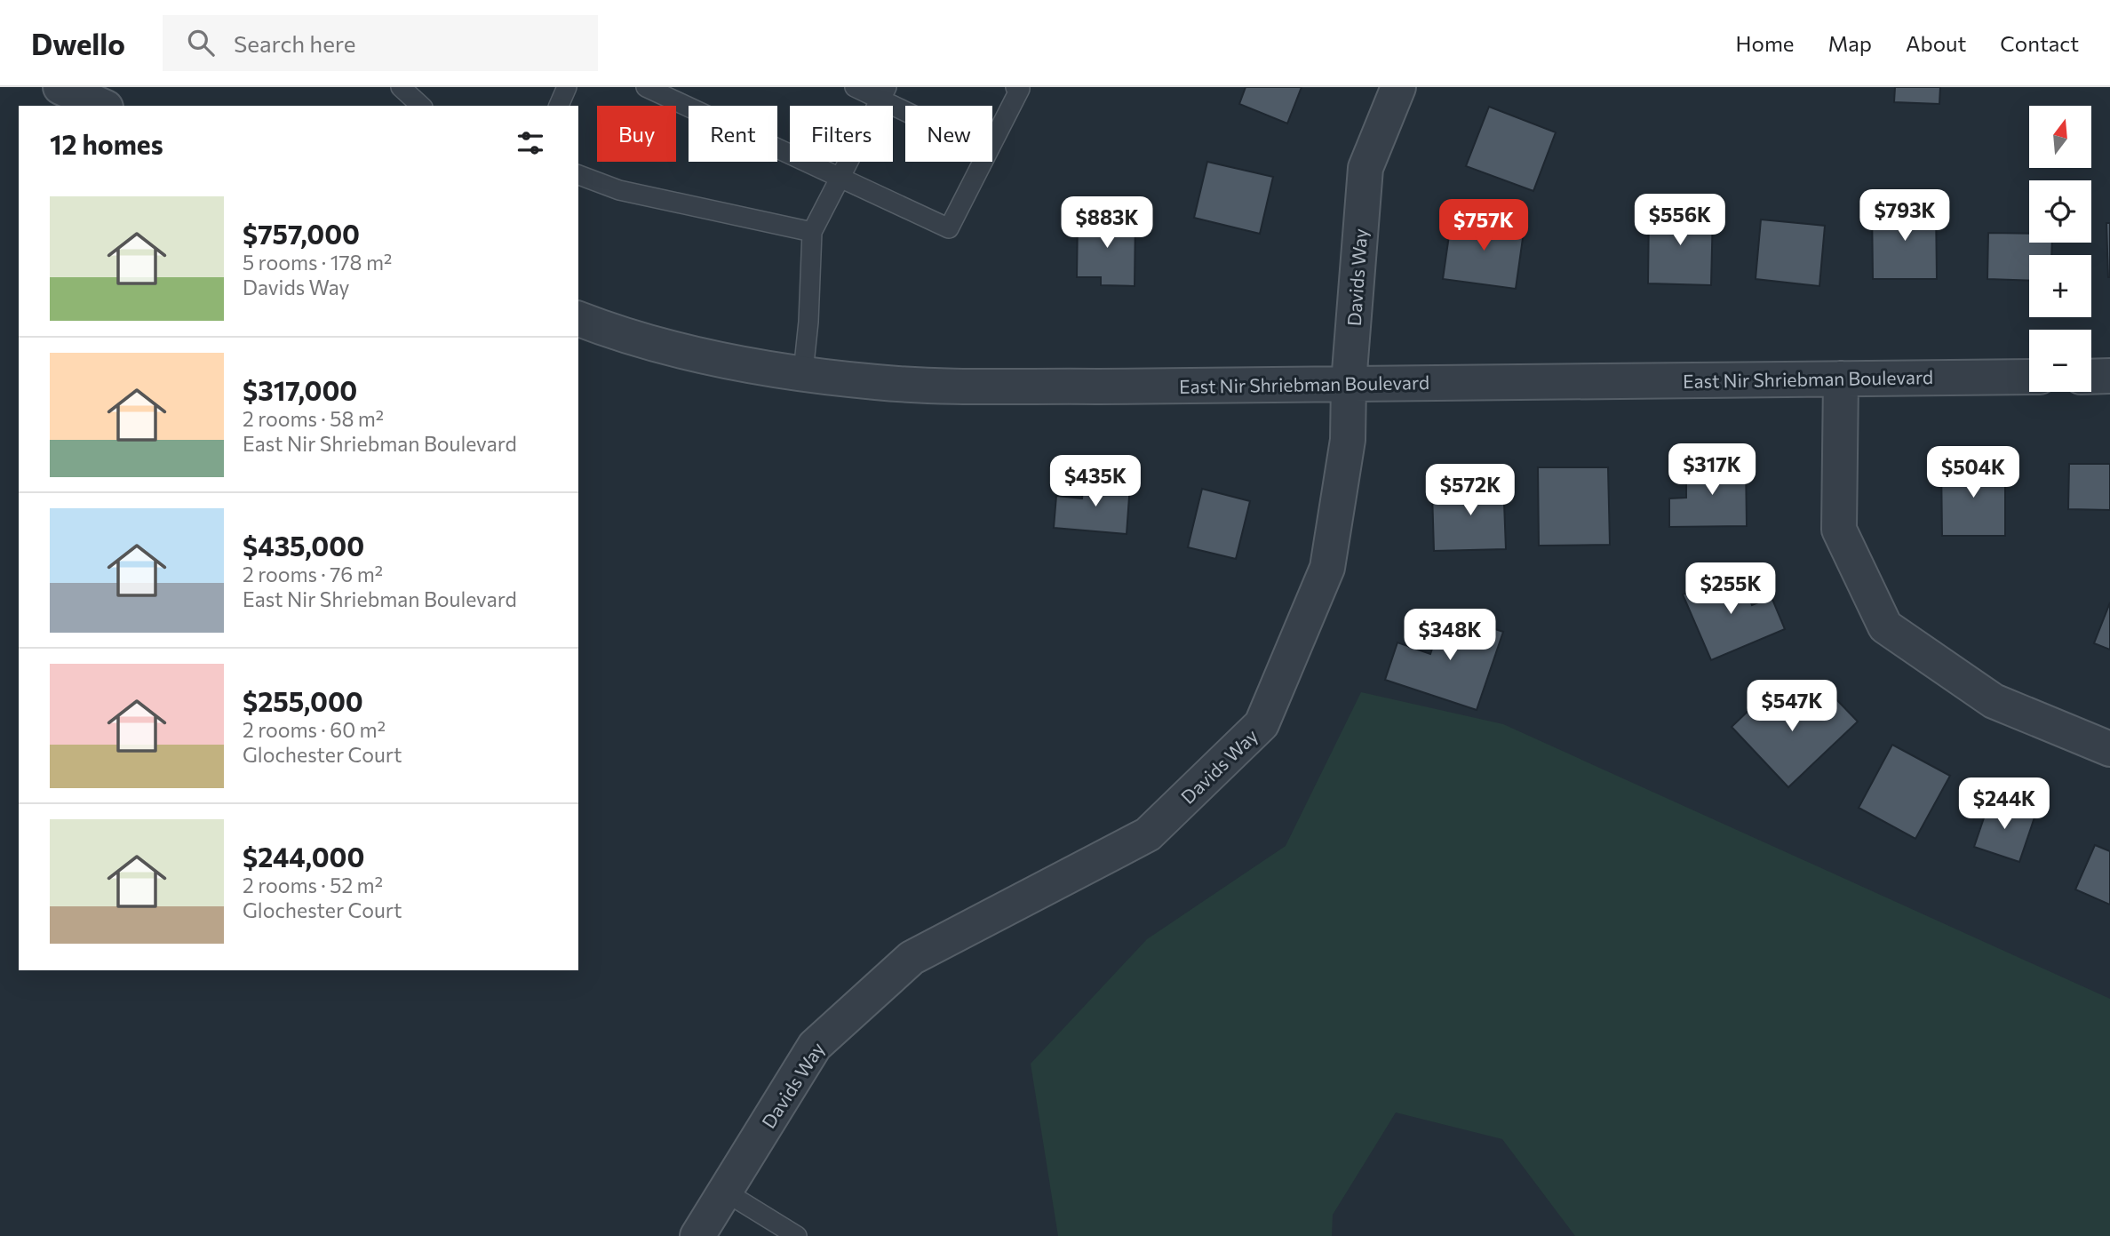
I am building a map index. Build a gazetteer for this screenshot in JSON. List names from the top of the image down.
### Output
{
  "streets": {
    "street": ["Davids Way", "East Nir Shriebman Boulevard"]
  },
  "crossings": [
    ["Davids Way", "East Nir Shriebman Boulevard"]
  ],
  "north": "top",
  "page": {
    "header": "Dwello",
    "search": "Search here",
    "nav": [
      "Home",
      "Map",
      "About",
      "Contact"
    ],
    "map_buttons": ["+", "−"],
    "chip": [
      "Buy",
      "Rent",
      "Filters",
      "New"
    ],
    "heading": "12 homes",
    "list": [
      {
        "name": "$757,000",
        "note": "5 rooms · 178 m² · Davids Way"
      },
      {
        "name": "$317,000",
        "note": "2 rooms · 58 m² · East Nir Shriebman Boulevard"
      },
      {
        "name": "$435,000",
        "note": "2 rooms · 76 m² · East Nir Shriebman Boulevard"
      },
      {
        "name": "$255,000",
        "note": "2 rooms · 60 m² · Glochester Court"
      },
      {
        "name": "$244,000",
        "note": "2 rooms · 52 m² · Glochester Court"
      }
    ],
    "price": [
      "$793K",
      "$556K",
      "$883K",
      "$757K",
      "$317K",
      "$504K",
      "$435K",
      "$572K",
      "$255K",
      "$348K",
      "$547K",
      "$244K"
    ]
  }
}
